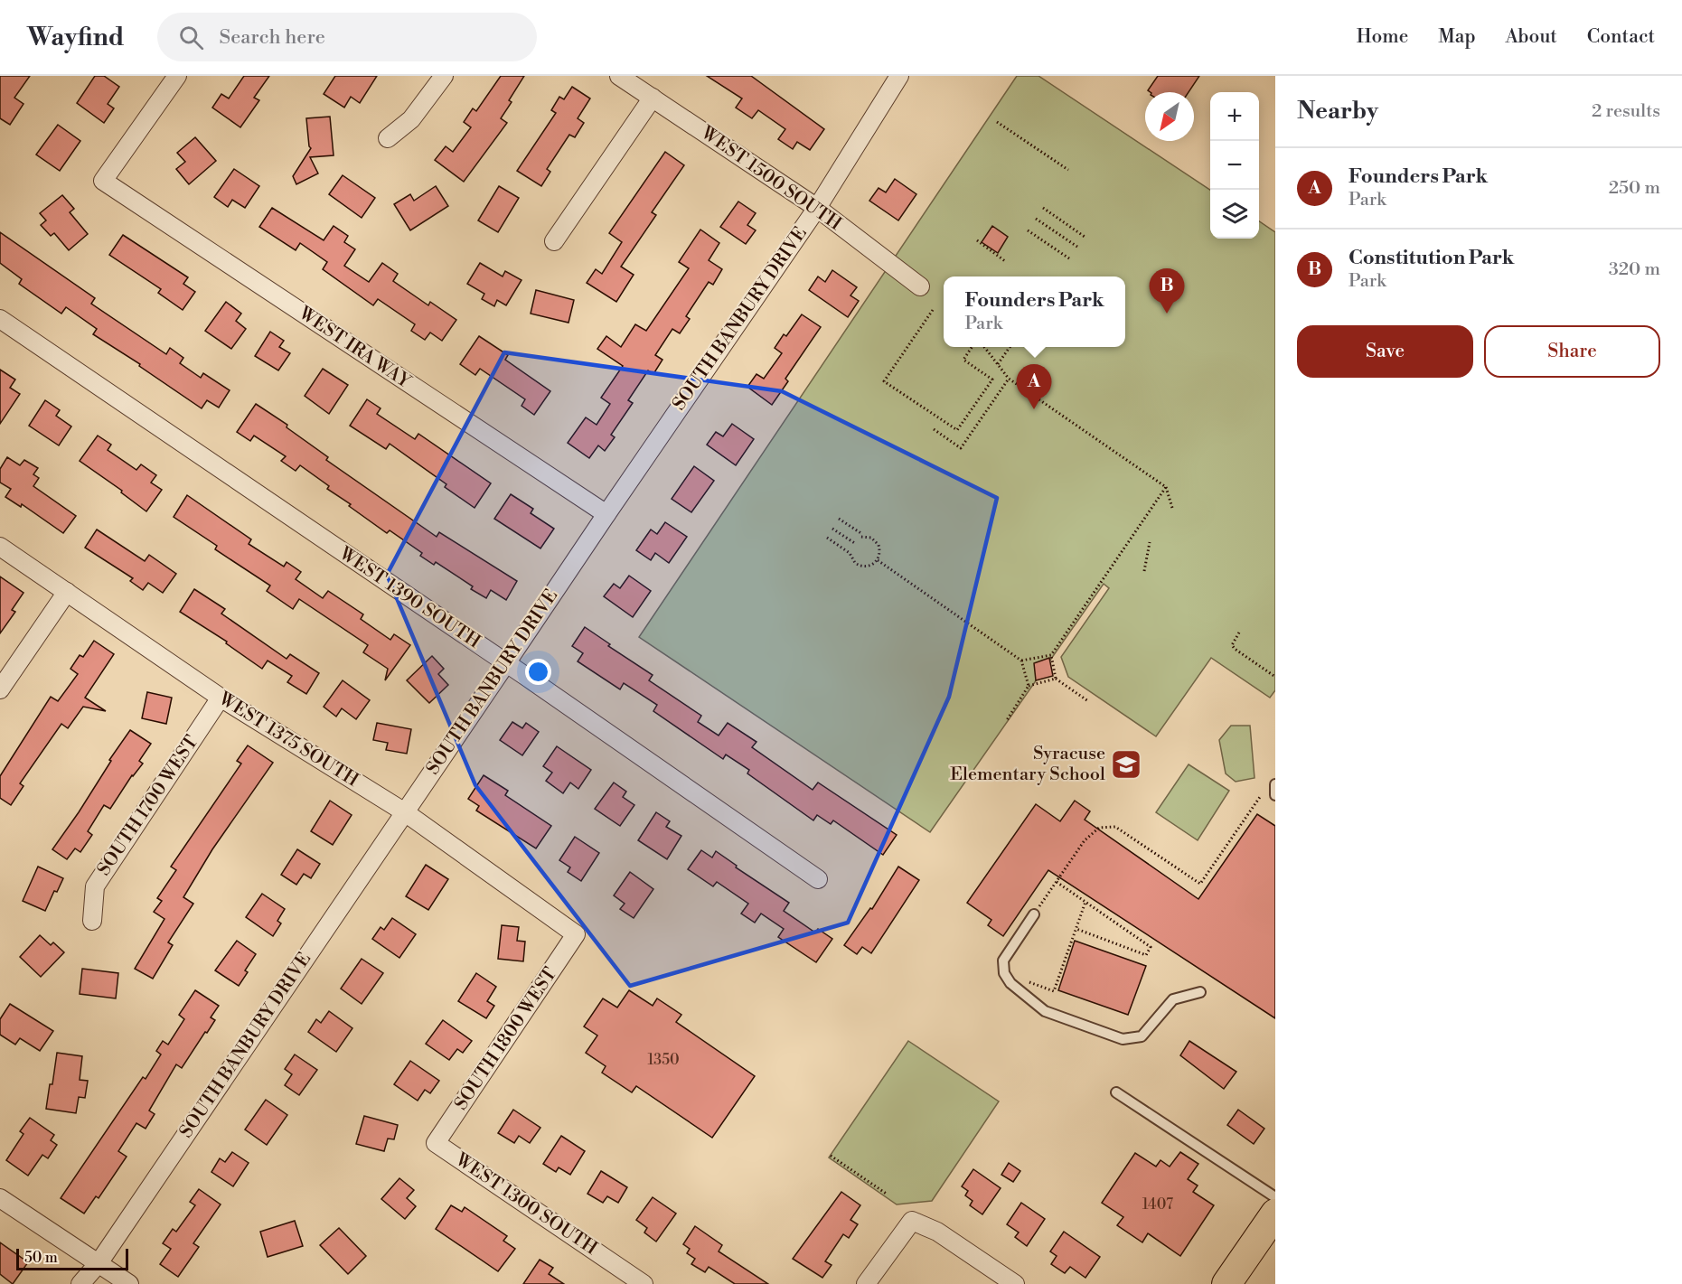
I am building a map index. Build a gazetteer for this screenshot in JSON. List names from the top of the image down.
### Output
{
  "streets": {
    "street": [
      "WEST 1500 SOUTH",
      "SOUTH BANBURY DRIVE",
      "WEST IRA WAY",
      "WEST 1390 SOUTH",
      "WEST 1375 SOUTH",
      "SOUTH 1700 WEST",
      "SOUTH 1800 WEST",
      "WEST 1300 SOUTH"
    ]
  },
  "crossings": [
    ["WEST 1500 SOUTH", "SOUTH BANBURY DRIVE"],
    ["SOUTH BANBURY DRIVE", "WEST IRA WAY"],
    ["SOUTH BANBURY DRIVE", "WEST 1390 SOUTH"],
    ["SOUTH BANBURY DRIVE", "WEST 1375 SOUTH"],
    ["WEST 1375 SOUTH", "SOUTH 1700 WEST"],
    ["WEST 1375 SOUTH", "SOUTH 1800 WEST"],
    ["SOUTH 1800 WEST", "WEST 1300 SOUTH"]
  ],
  "places": {
    "school or university": ["Syracuse Elementary School"]
  },
  "house_numbers": ["1350", "1407"],
  "scale_bar": "50 m",
  "north": "bottom left",
  "page": {
    "header": "Wayfind",
    "search": "Search here",
    "nav": [
      "Home",
      "Map",
      "About",
      "Contact"
    ],
    "heading": ["Nearby", "2 results"],
    "map_buttons": ["+", "−"],
    "list": [
      {
        "mark": "A",
        "name": "Founders Park",
        "note": "Park",
        "value": "250 m"
      },
      {
        "mark": "B",
        "name": "Constitution Park",
        "note": "Park",
        "value": "320 m"
      }
    ],
    "pins": ["B", "A"],
    "popup": ["Founders Park", "Park"],
    "buttons": ["Save", "Share"],
    "scale": "50 m"
  }
}
